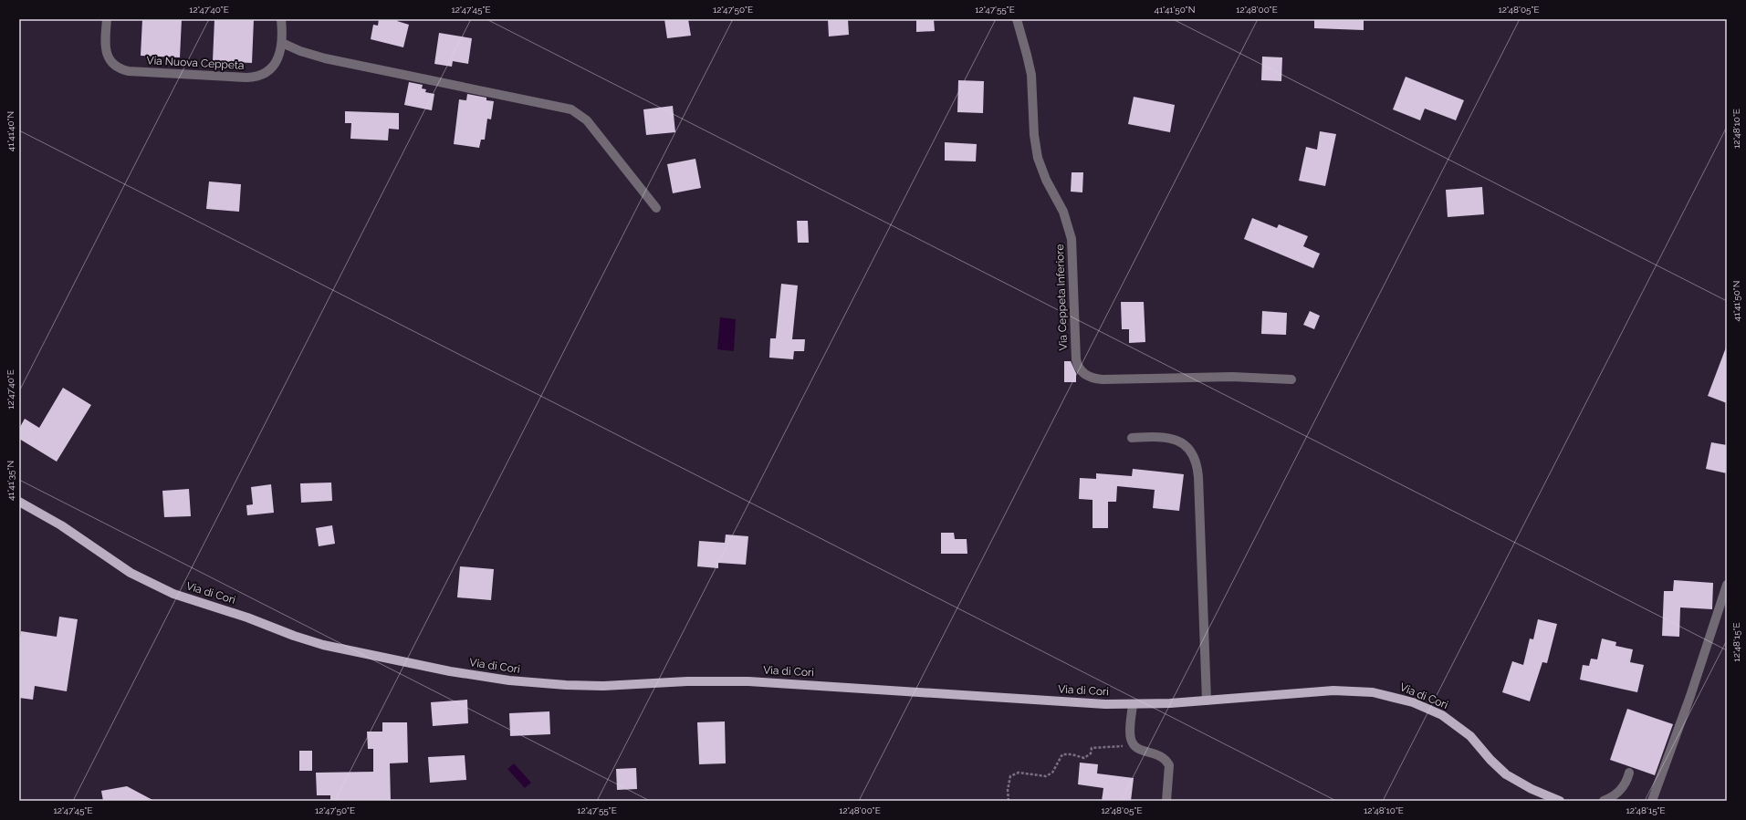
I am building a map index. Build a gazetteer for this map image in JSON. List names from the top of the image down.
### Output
{
  "streets": {
    "main road": ["Via di Cori"],
    "street": ["Via Nuova Ceppeta", "Via Ceppeta Inferiore"]
  },
  "coordinates": [
    "12°47'40\"E",
    "12°47'45\"E",
    "12°47'50\"E",
    "12°47'55\"E",
    "41°41'50\"N",
    "12°48'00\"E",
    "12°48'05\"E",
    "12°48'10\"E",
    "41°41'40\"N",
    "41°41'35\"N",
    "12°48'15\"E"
  ]
}
